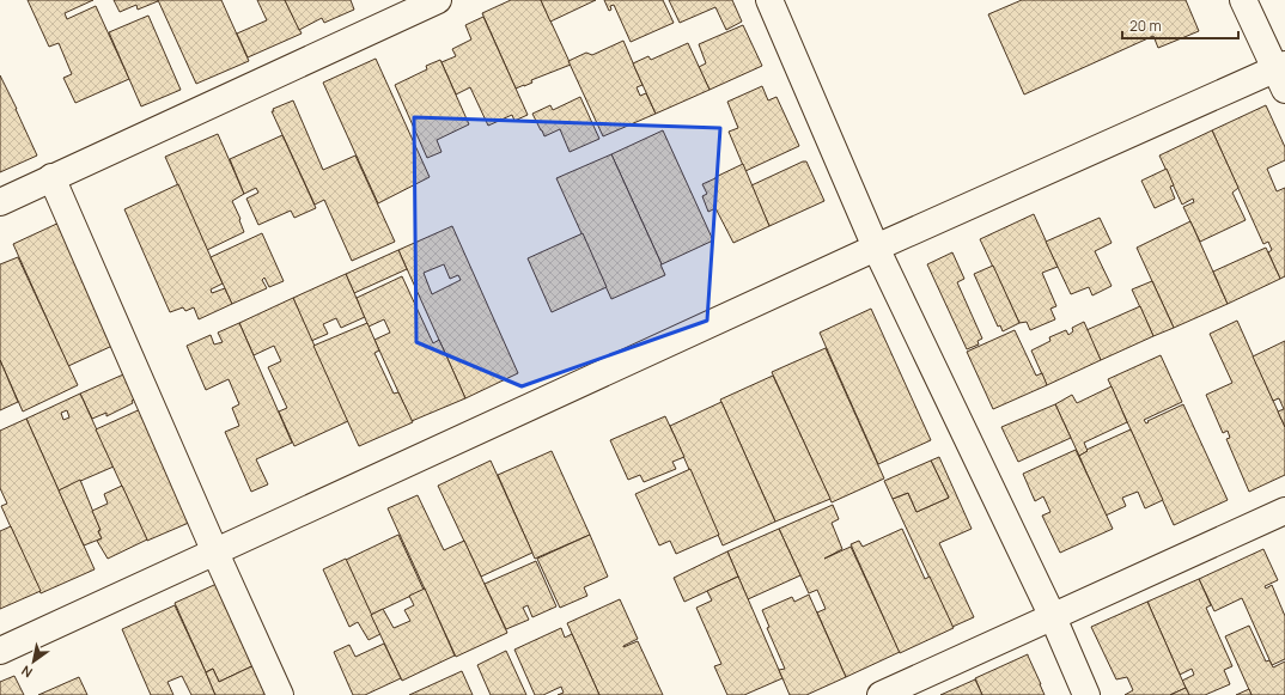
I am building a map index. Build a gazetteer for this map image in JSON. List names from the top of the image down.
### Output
{
  "scale_bar": "20 m",
  "north": "bottom left"
}
